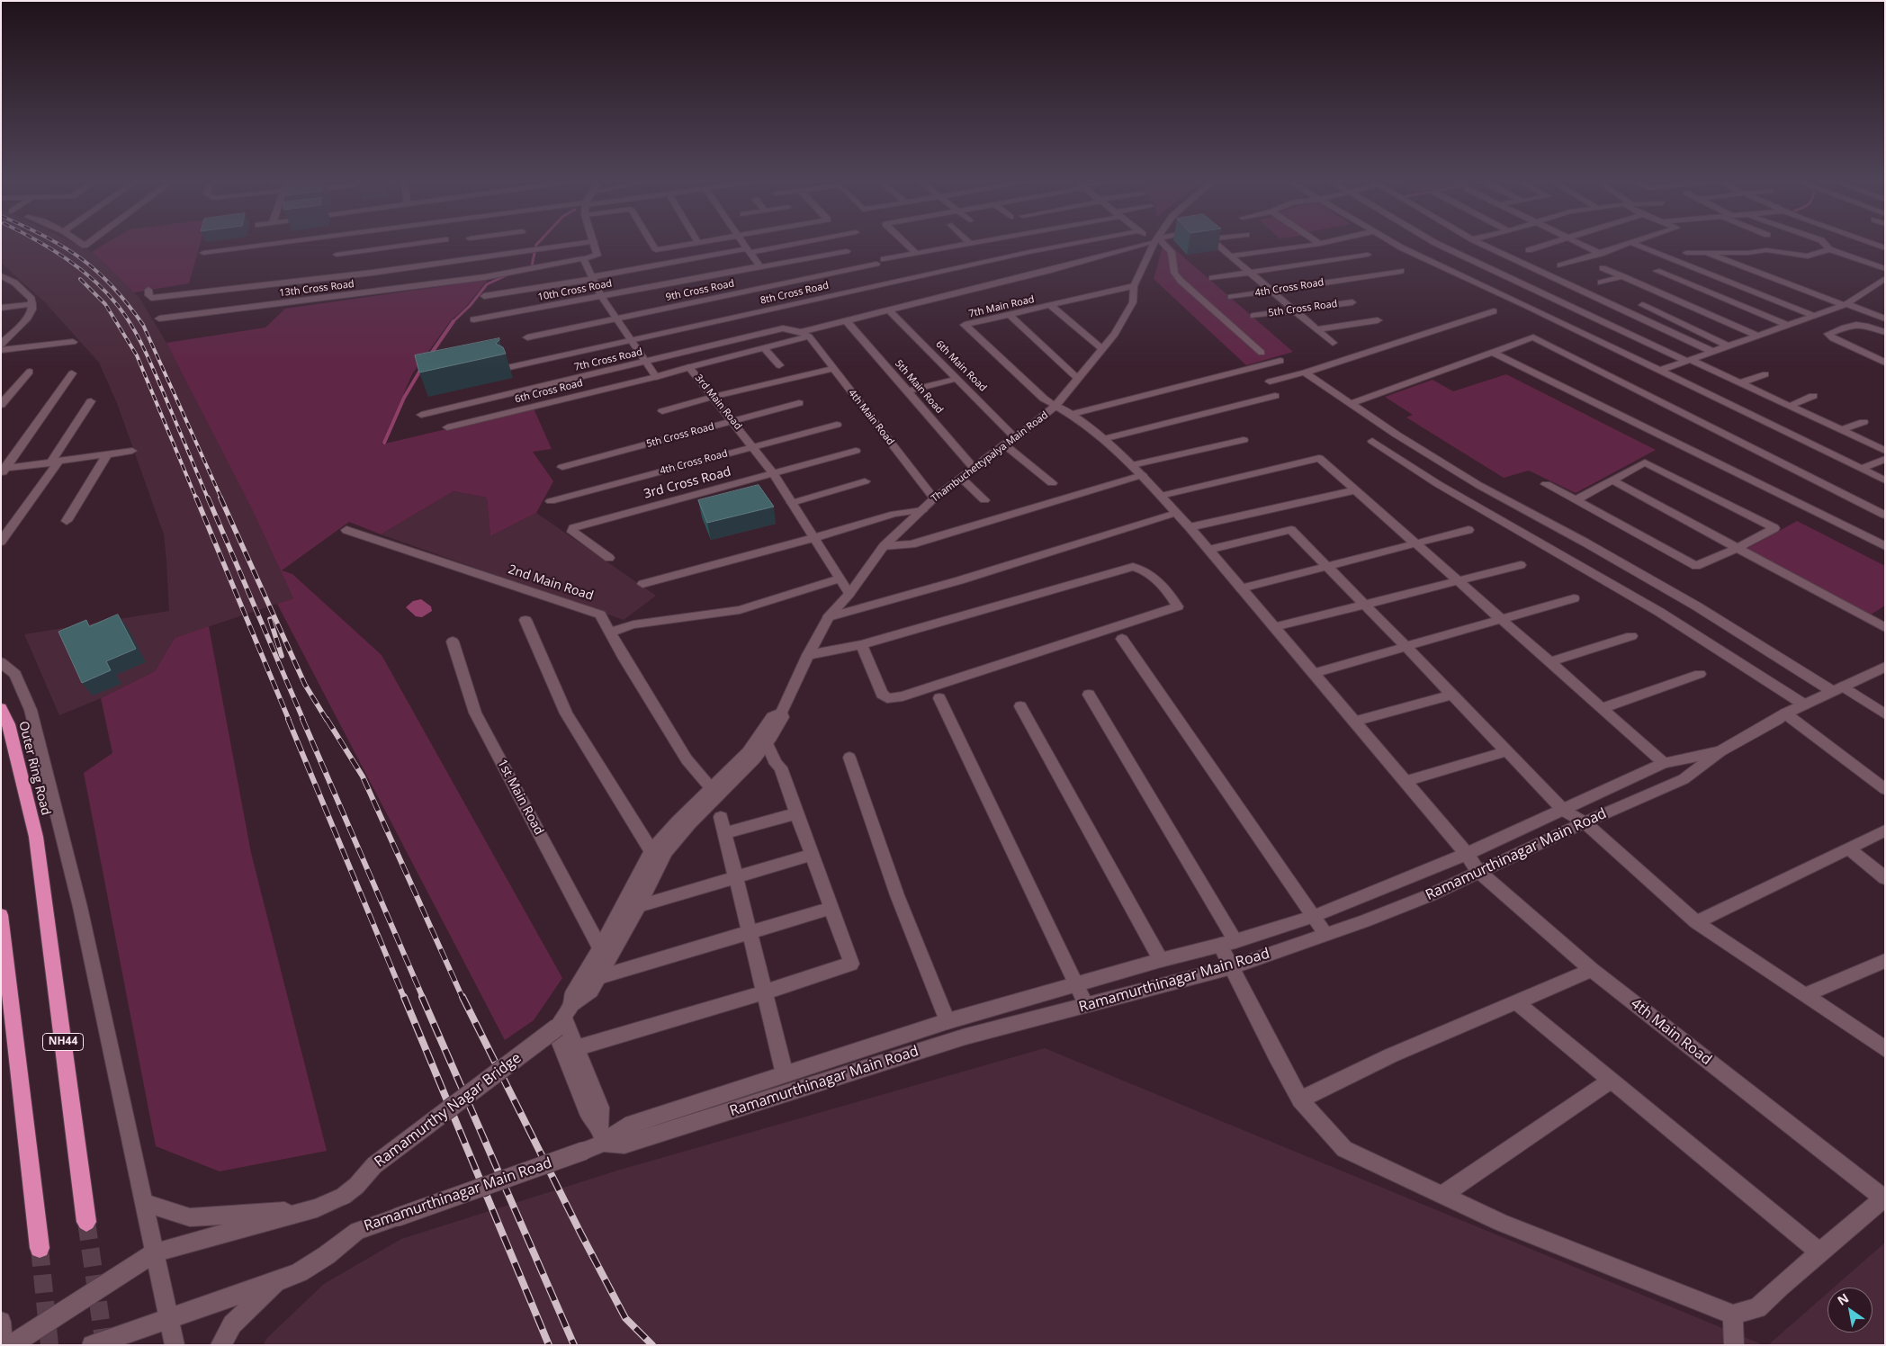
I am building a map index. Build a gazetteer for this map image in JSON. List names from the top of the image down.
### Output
{
  "streets": {
    "highway": ["Outer Ring Road", "NH44"],
    "street": [
      "4th Cross Road",
      "13th Cross Road",
      "10th Cross Road",
      "9th Cross Road",
      "8th Cross Road",
      "7th Main Road",
      "5th Cross Road",
      "7th Cross Road",
      "6th Main Road",
      "5th Main Road",
      "6th Cross Road",
      "3rd Main Road",
      "4th Main Road",
      "Thambuchettypalya Main Road",
      "3rd Cross Road",
      "2nd Main Road",
      "1st Main Road",
      "Ramamurthinagar Main Road",
      "Ramamurthy Nagar Bridge"
    ]
  },
  "crossings": [
    ["4th Cross Road", "3rd Main Road"],
    ["7th Main Road", "4th Main Road"],
    ["7th Main Road", "Thambuchettypalya Main Road"],
    ["5th Cross Road", "3rd Main Road"],
    ["7th Cross Road", "6th Main Road"],
    ["7th Cross Road", "5th Main Road"],
    ["7th Cross Road", "4th Main Road"],
    ["6th Main Road", "Thambuchettypalya Main Road"],
    ["5th Main Road", "Thambuchettypalya Main Road"],
    ["6th Cross Road", "3rd Main Road"],
    ["3rd Main Road", "Thambuchettypalya Main Road"],
    ["3rd Main Road", "3rd Cross Road"],
    ["4th Main Road", "Thambuchettypalya Main Road"],
    ["4th Main Road", "Ramamurthinagar Main Road"],
    ["Thambuchettypalya Main Road", "2nd Main Road"],
    ["Thambuchettypalya Main Road", "1st Main Road"],
    ["Thambuchettypalya Main Road", "Ramamurthy Nagar Bridge"]
  ],
  "north": "top left"
}
